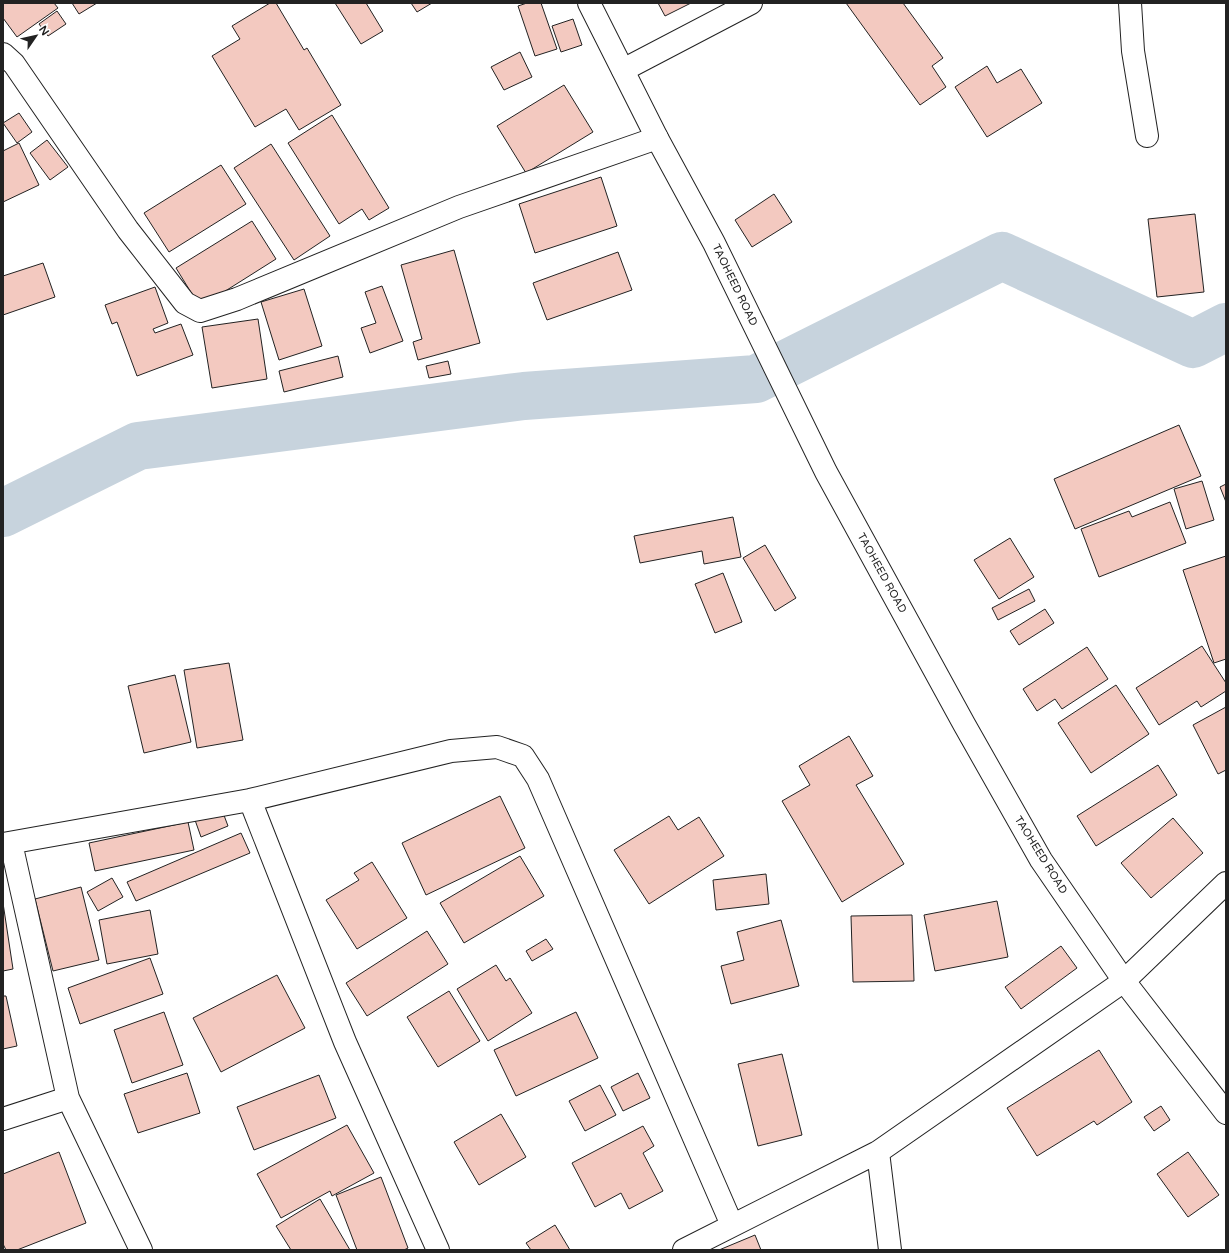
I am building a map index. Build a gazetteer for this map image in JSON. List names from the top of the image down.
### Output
{
  "streets": {
    "street": ["TAOHEED ROAD"]
  },
  "north": "top right"
}
